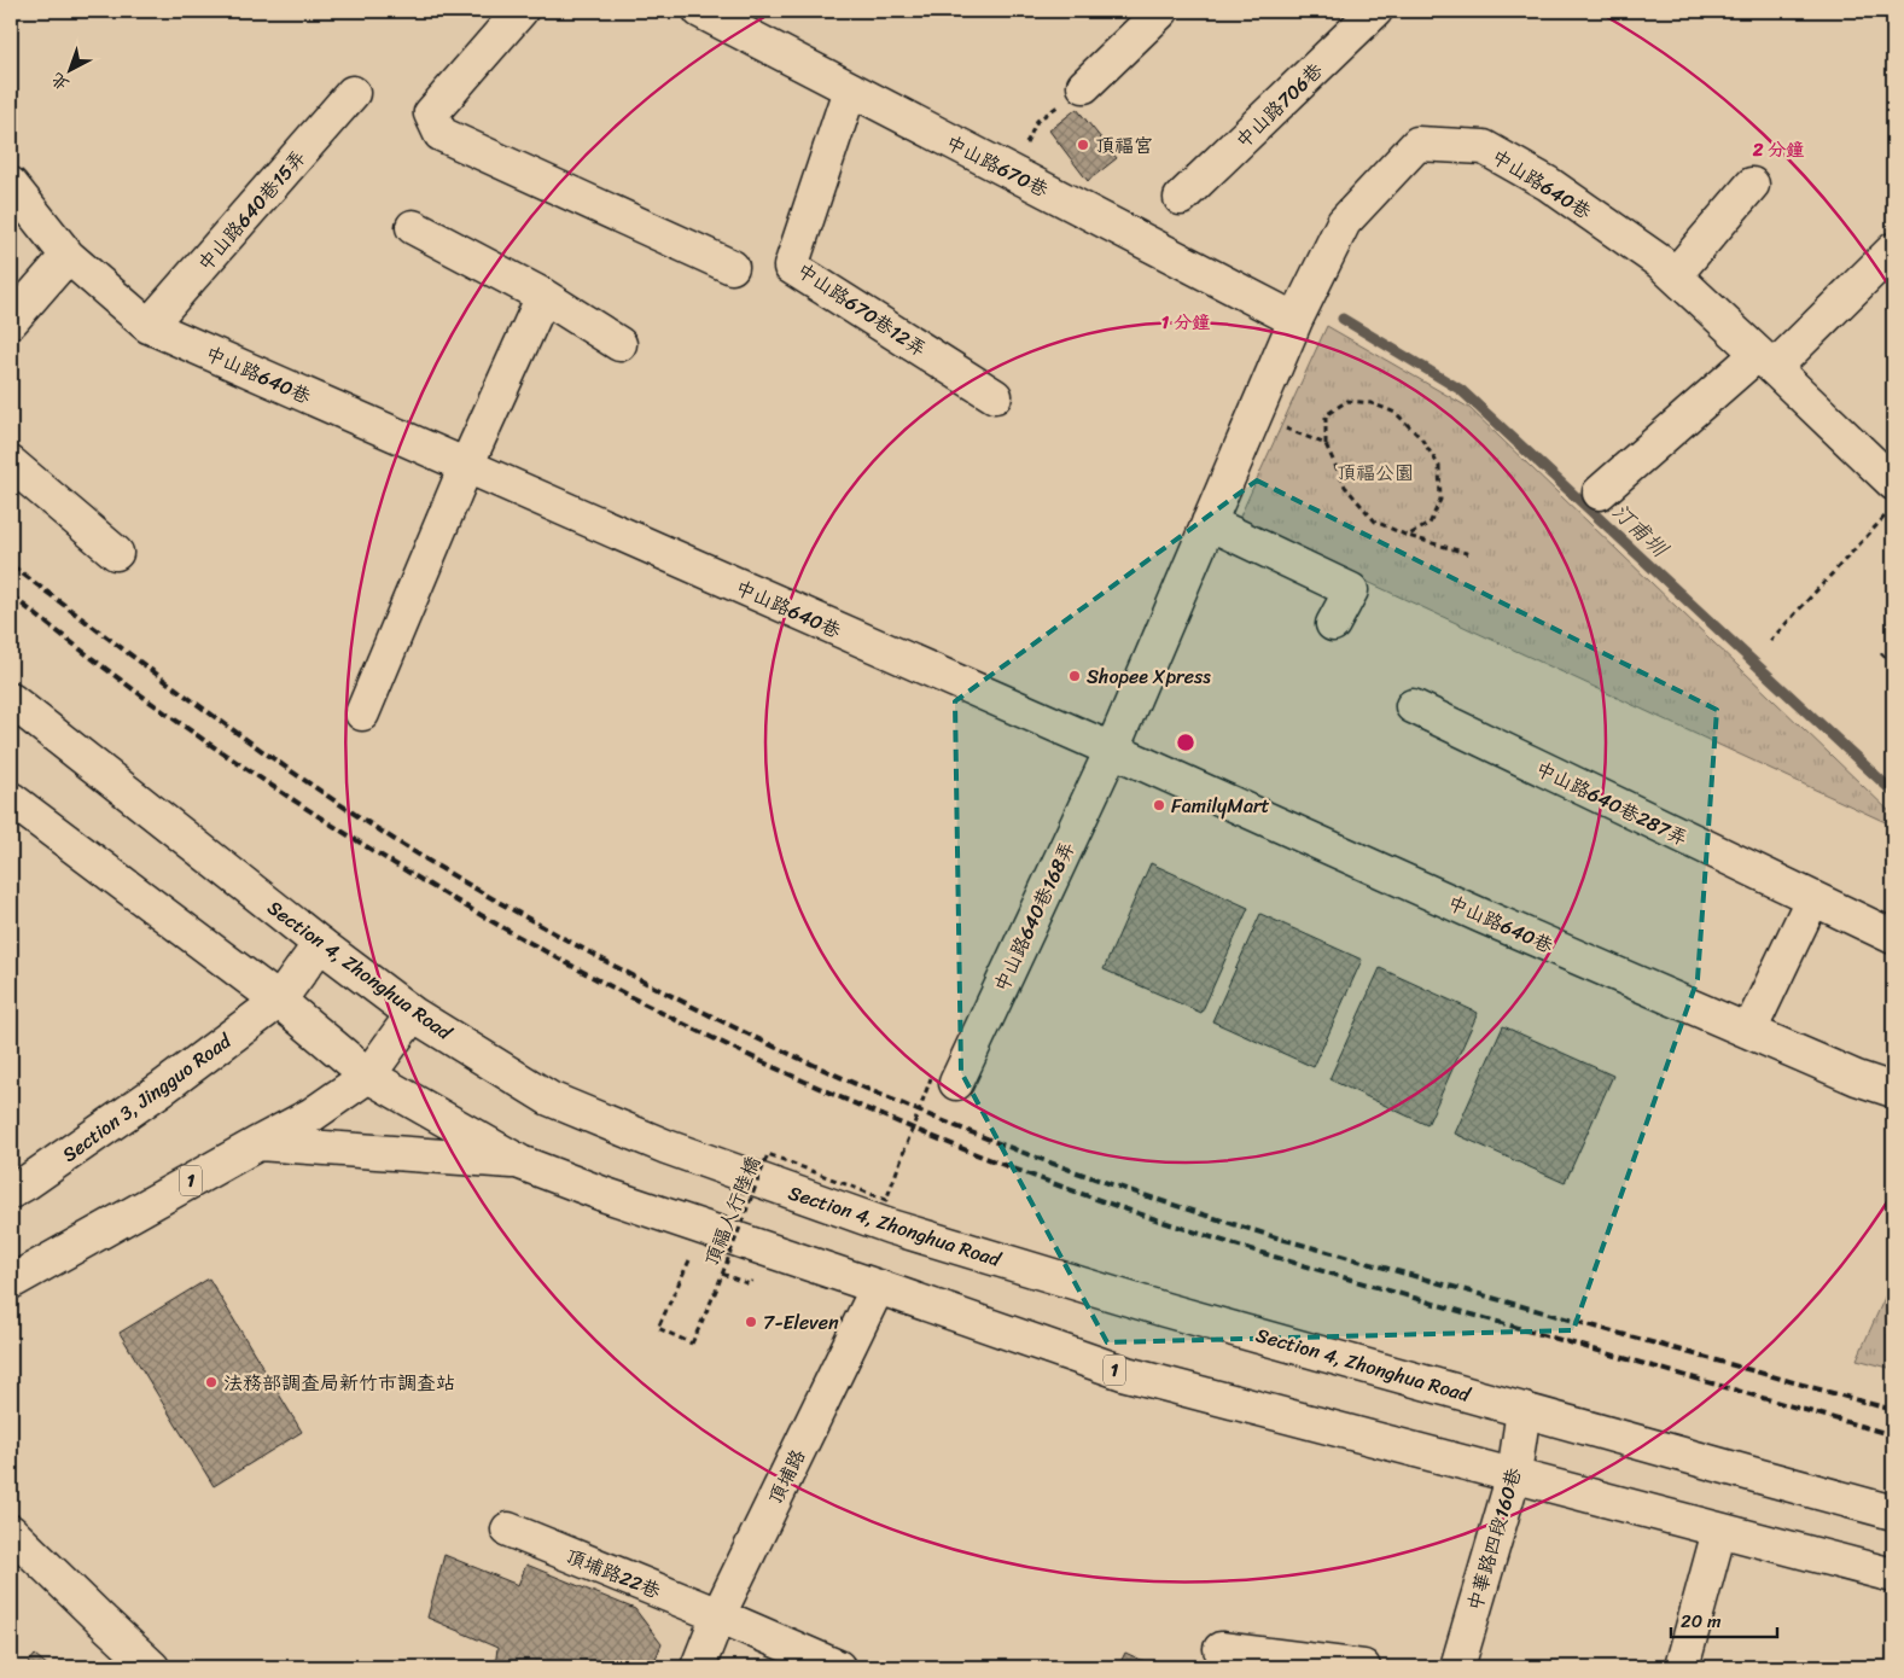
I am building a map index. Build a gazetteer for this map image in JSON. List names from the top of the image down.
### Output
{
  "streets": {
    "main road": [
      "中山路706巷",
      "中山路670巷",
      "中山路640巷",
      "中山路640巷15弄",
      "中山路670巷12弄",
      "中山路640巷287弄",
      "中山路640巷168弄",
      "Section 4, Zhonghua Road",
      "Section 3, Jingguo Road",
      "1",
      "頂埔路",
      "中華路四段160巷",
      "頂埔路22巷"
    ],
    "path": ["頂福人行陸橋"]
  },
  "crossings": [
    ["中山路670巷", "中山路640巷"],
    ["中山路670巷", "中山路670巷12弄"],
    ["中山路640巷", "中山路640巷15弄"],
    ["中山路640巷", "中山路640巷168弄"],
    ["中山路640巷168弄", "頂福人行陸橋"],
    ["Section 4, Zhonghua Road", "Section 3, Jingguo Road"],
    ["Section 4, Zhonghua Road", "1"],
    ["Section 4, Zhonghua Road", "中華路四段160巷"],
    ["1", "頂埔路"],
    ["1", "中華路四段160巷"],
    ["頂埔路", "頂埔路22巷"]
  ],
  "water": ["汀甫圳"],
  "parks": ["頂福公園"],
  "places": [
    "頂福宫",
    "Shopee Xpress",
    "FamilyMart",
    "7-Eleven",
    "法務部調查局新竹市調查站"
  ],
  "scale_bar": "20 m",
  "north": "bottom left",
  "rings": ["2 分鐘", "1 分鐘"]
}
